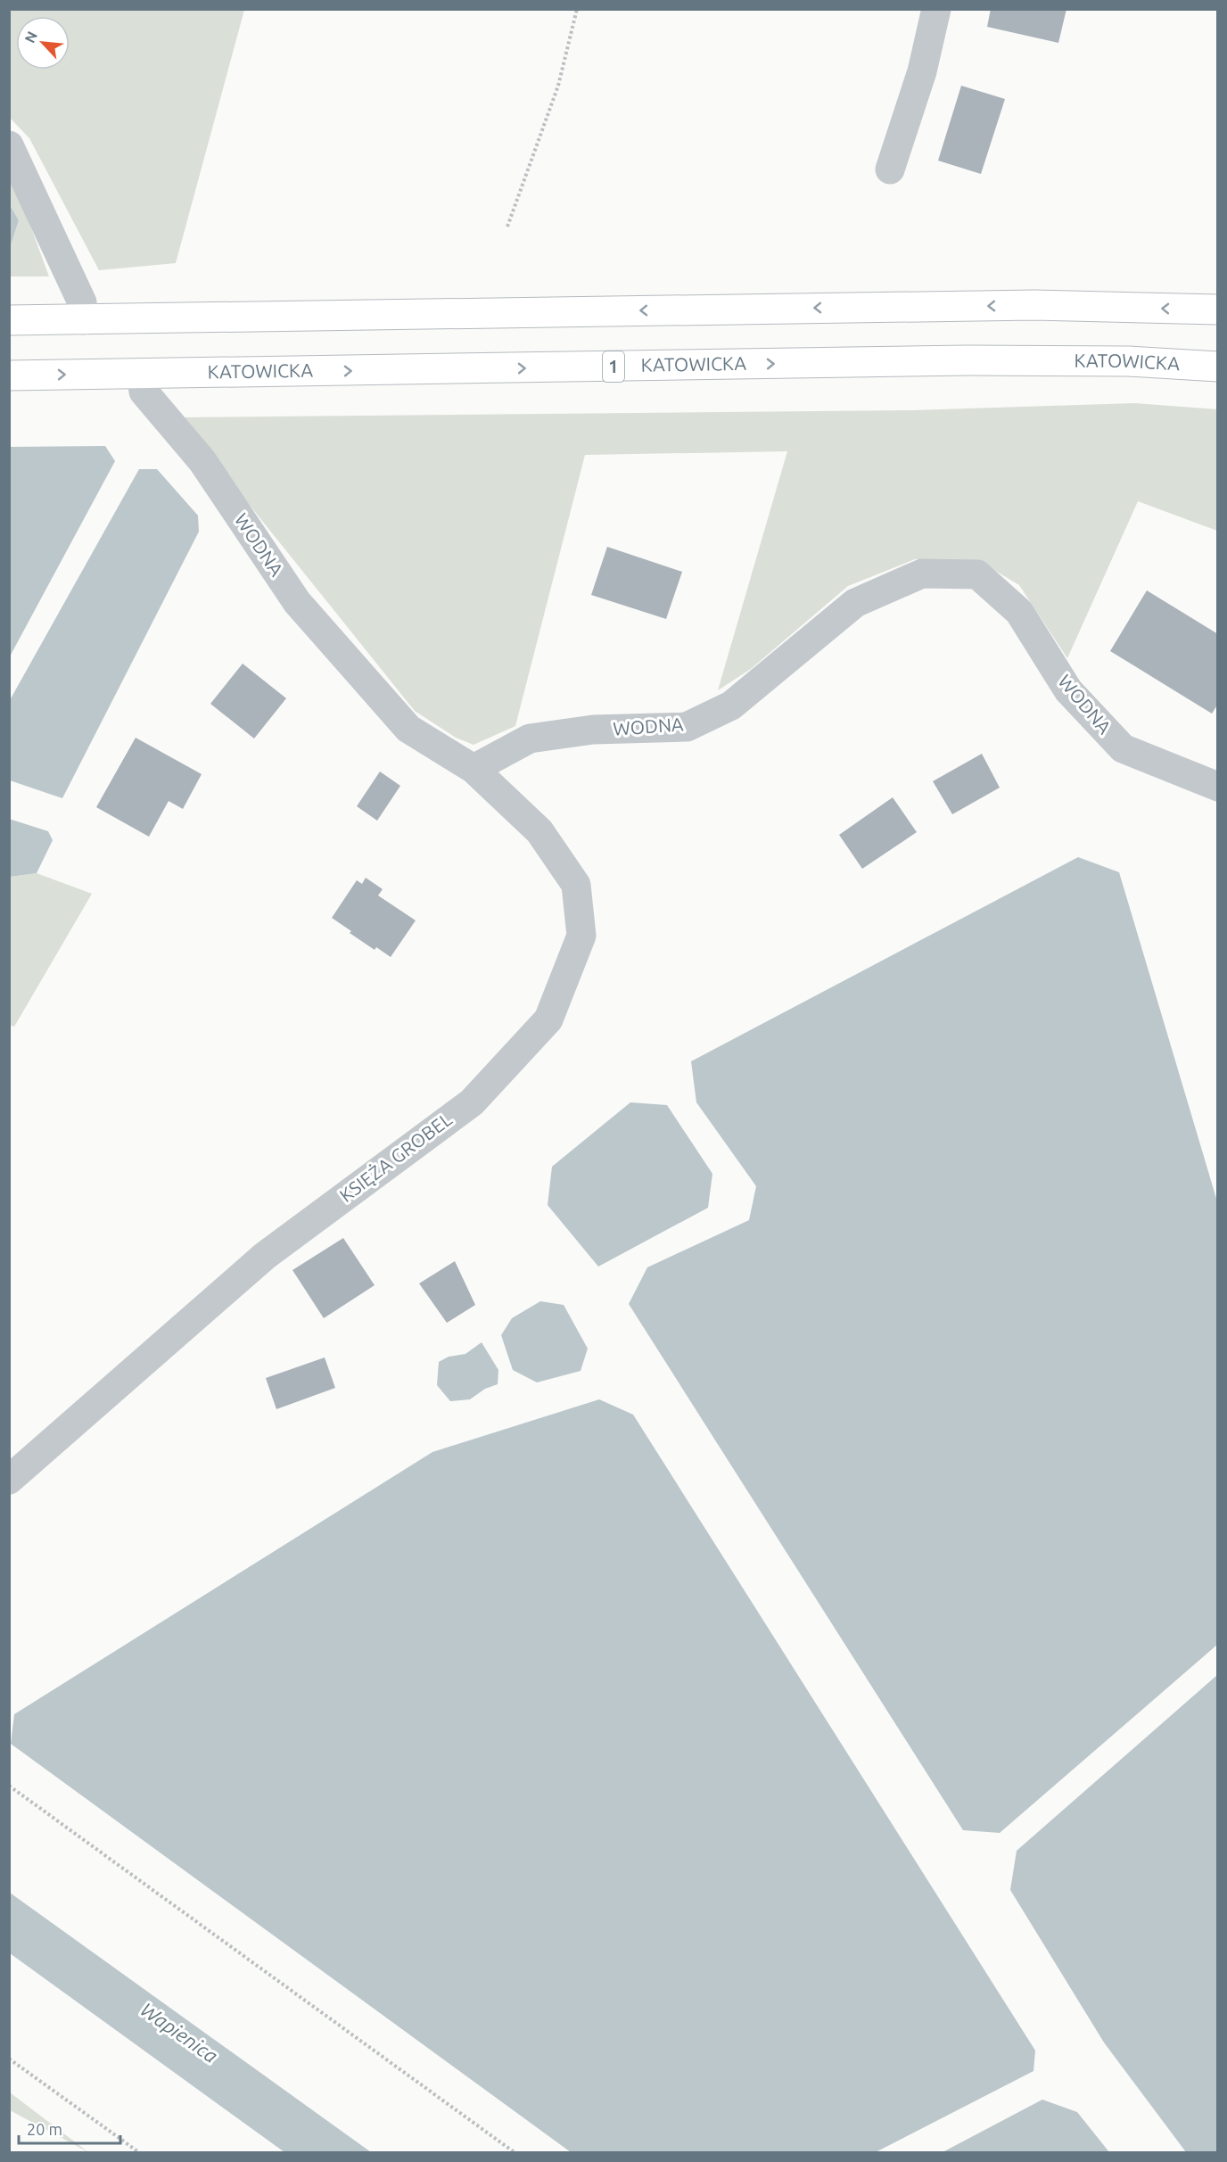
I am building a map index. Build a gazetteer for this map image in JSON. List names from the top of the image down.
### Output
{
  "streets": {
    "main road": ["KATOWICKA", "1"],
    "street": ["WODNA", "KSIĘŻA GROBEL"]
  },
  "crossings": [
    ["KATOWICKA", "WODNA"],
    ["WODNA", "KSIĘŻA GROBEL"]
  ],
  "water": ["Wapienica"],
  "scale_bar": "20 m",
  "north": "top left"
}
